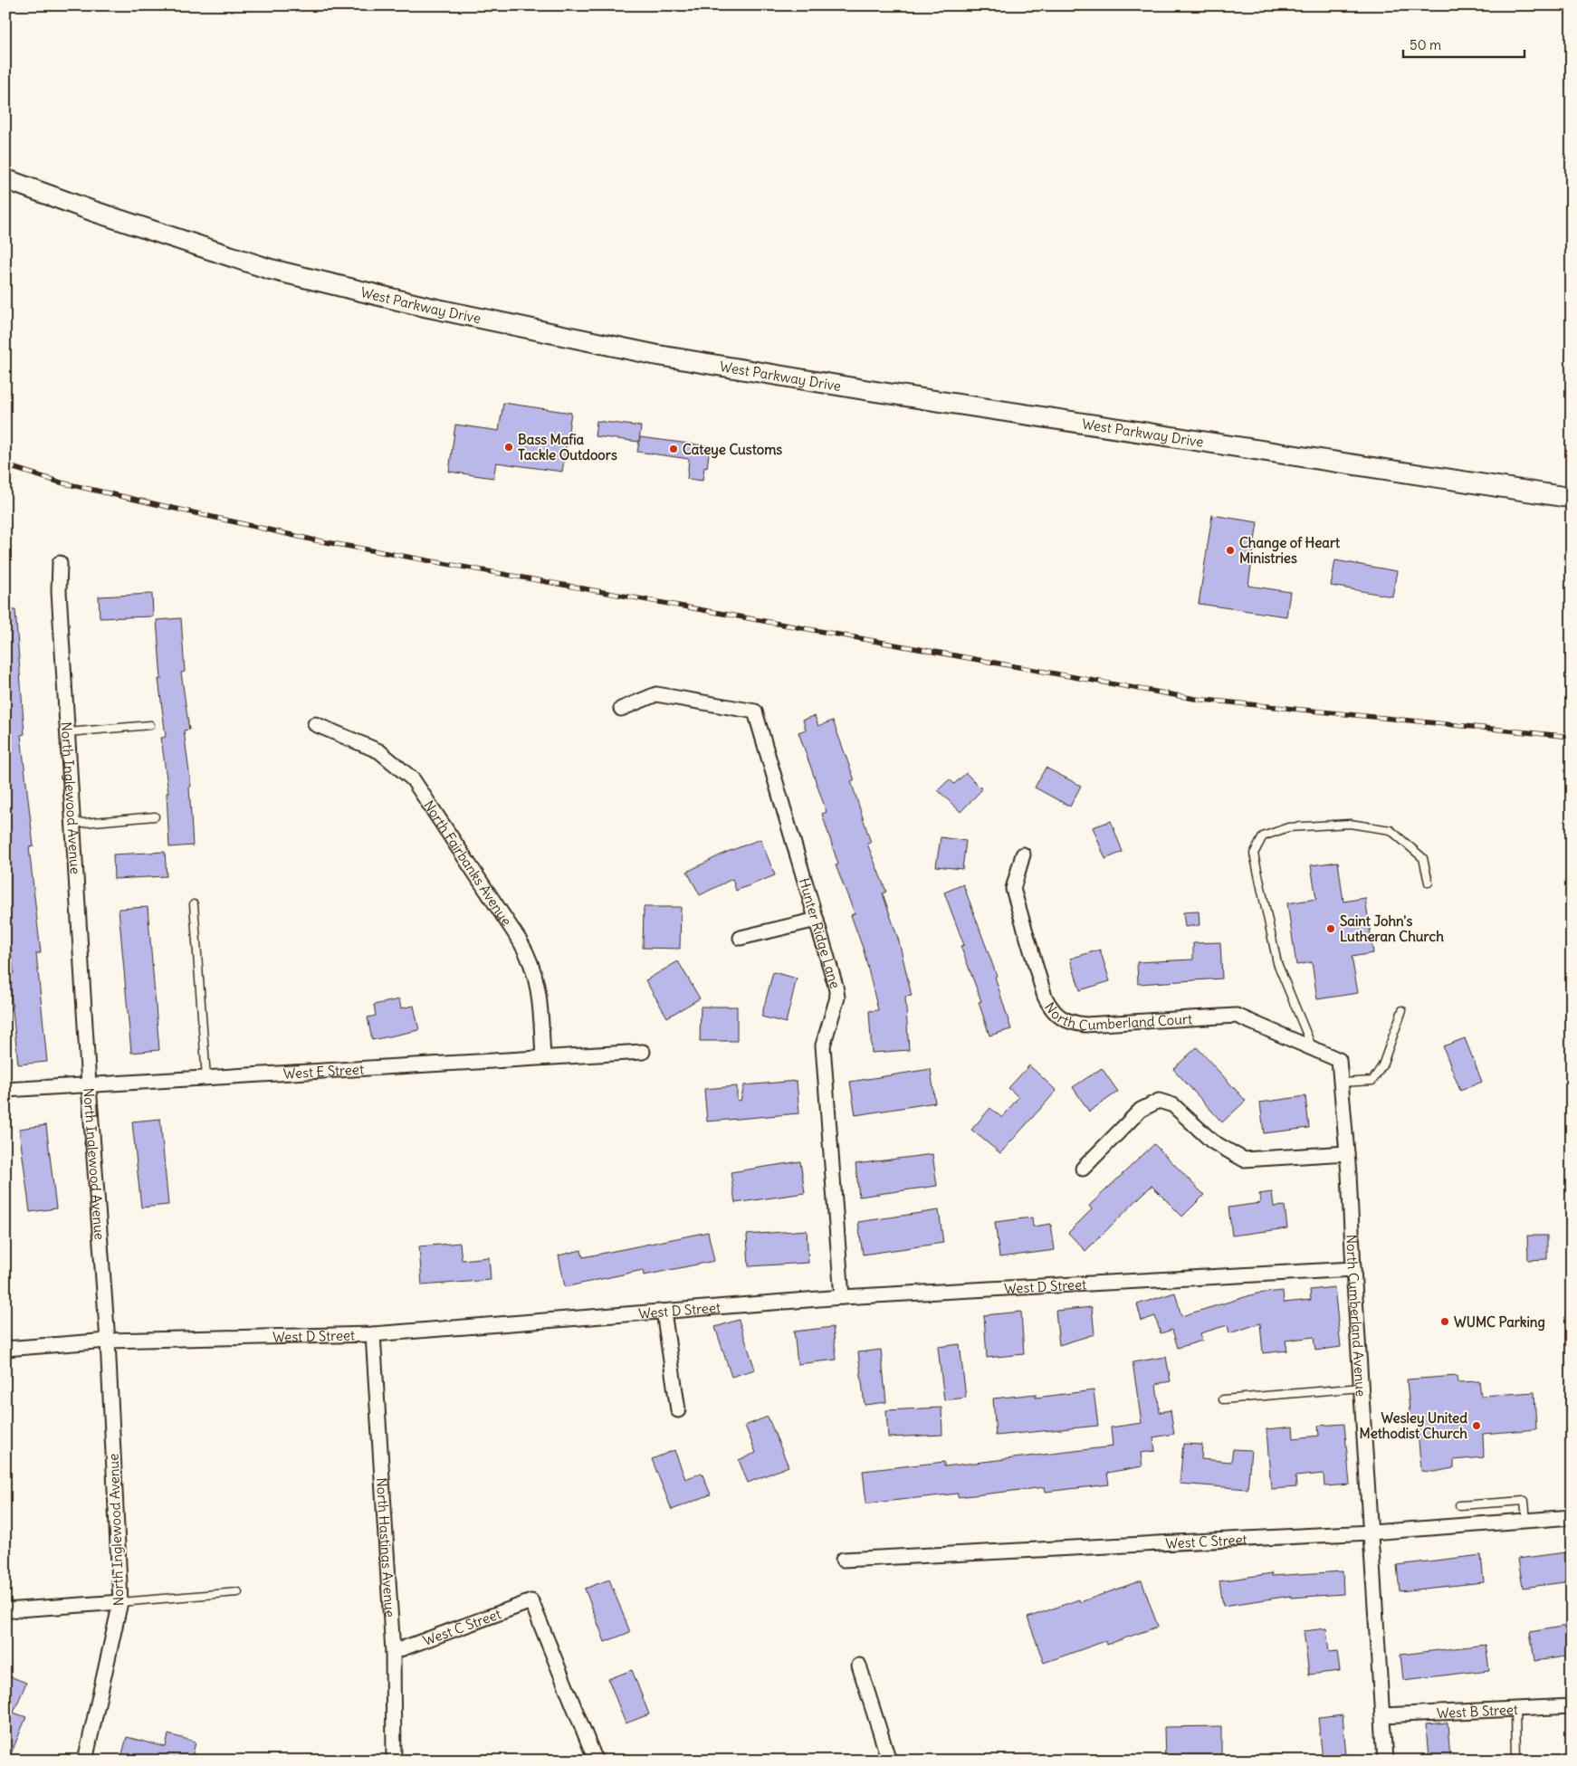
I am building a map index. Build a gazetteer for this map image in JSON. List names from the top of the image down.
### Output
{
  "streets": {
    "main road": ["West Parkway Drive"],
    "street": [
      "North Inglewood Avenue",
      "North Fairbanks Avenue",
      "Hunter Ridge Lane",
      "North Cumberland Court",
      "West E Street",
      "West D Street",
      "North Cumberland Avenue",
      "West C Street",
      "North Hastings Avenue",
      "West B Street"
    ]
  },
  "crossings": [
    ["North Inglewood Avenue", "West E Street"],
    ["North Inglewood Avenue", "West D Street"],
    ["North Fairbanks Avenue", "West E Street"],
    ["Hunter Ridge Lane", "West D Street"],
    ["North Cumberland Court", "North Cumberland Avenue"],
    ["West D Street", "North Cumberland Avenue"],
    ["West D Street", "North Hastings Avenue"],
    ["North Cumberland Avenue", "West C Street"],
    ["North Cumberland Avenue", "West B Street"],
    ["West C Street", "North Hastings Avenue"]
  ],
  "places": [
    "Bass Mafia Tackle Outdoors",
    "Cateye Customs",
    "Change of Heart Ministries",
    "Saint John's Lutheran Church",
    "WUMC Parking",
    "Wesley United Methodist Church"
  ],
  "scale_bar": "50 m"
}
